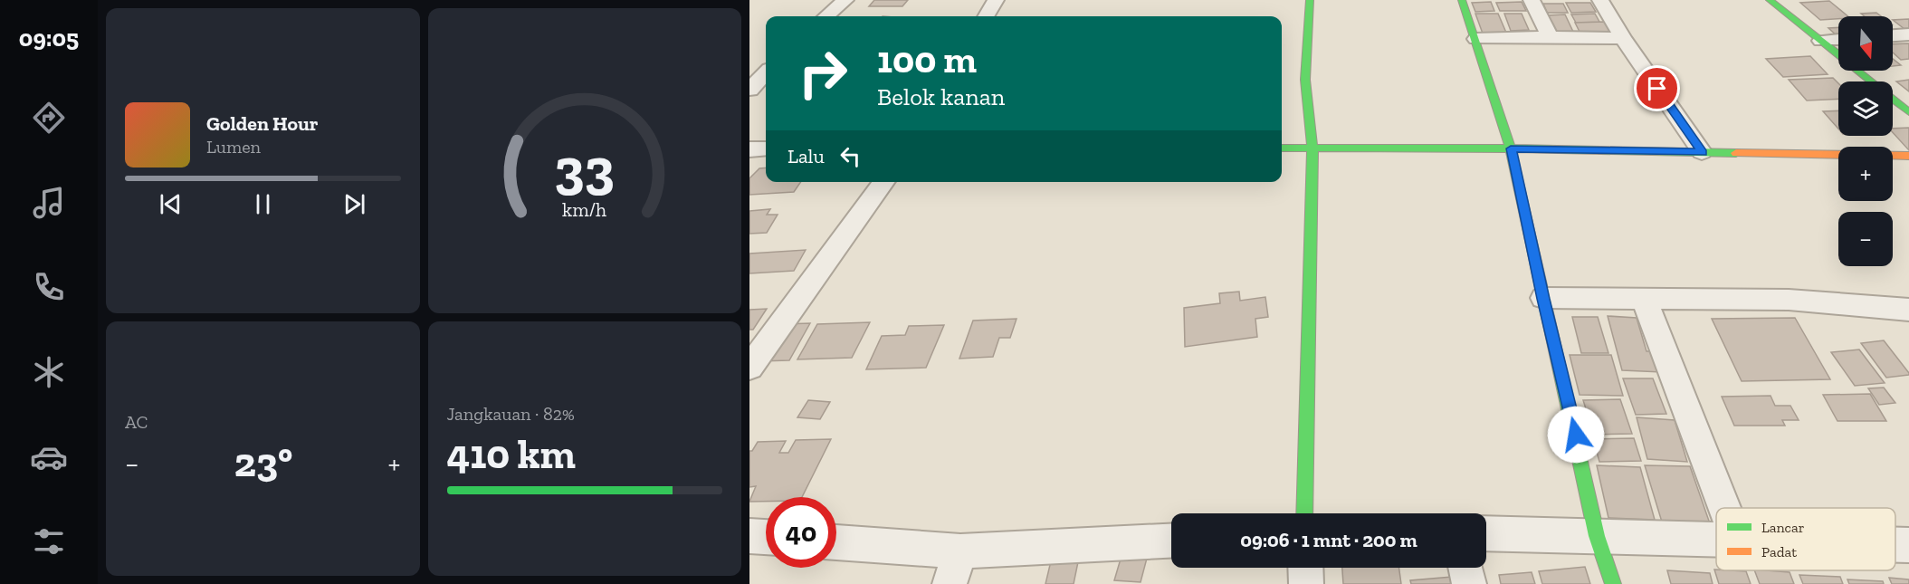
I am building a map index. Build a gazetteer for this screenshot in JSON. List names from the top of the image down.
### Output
{
  "legend": ["Lancar", "Padat"],
  "north": "bottom",
  "page": {
    "tabs": "09:05",
    "map_buttons": ["+", "−"],
    "turn": ["100 m", "Belok kanan"],
    "song": ["Golden Hour", "Lumen"],
    "then": "Lalu",
    "tile": [
      "AC",
      ["Jangkauan · 82%", "410 km"]
    ],
    "heat": ["−", "23°", "+"],
    "limit": "40",
    "trip": "09:06 · 1 mnt · 200 m",
    "gauge": ["33", "km/h"]
  }
}
